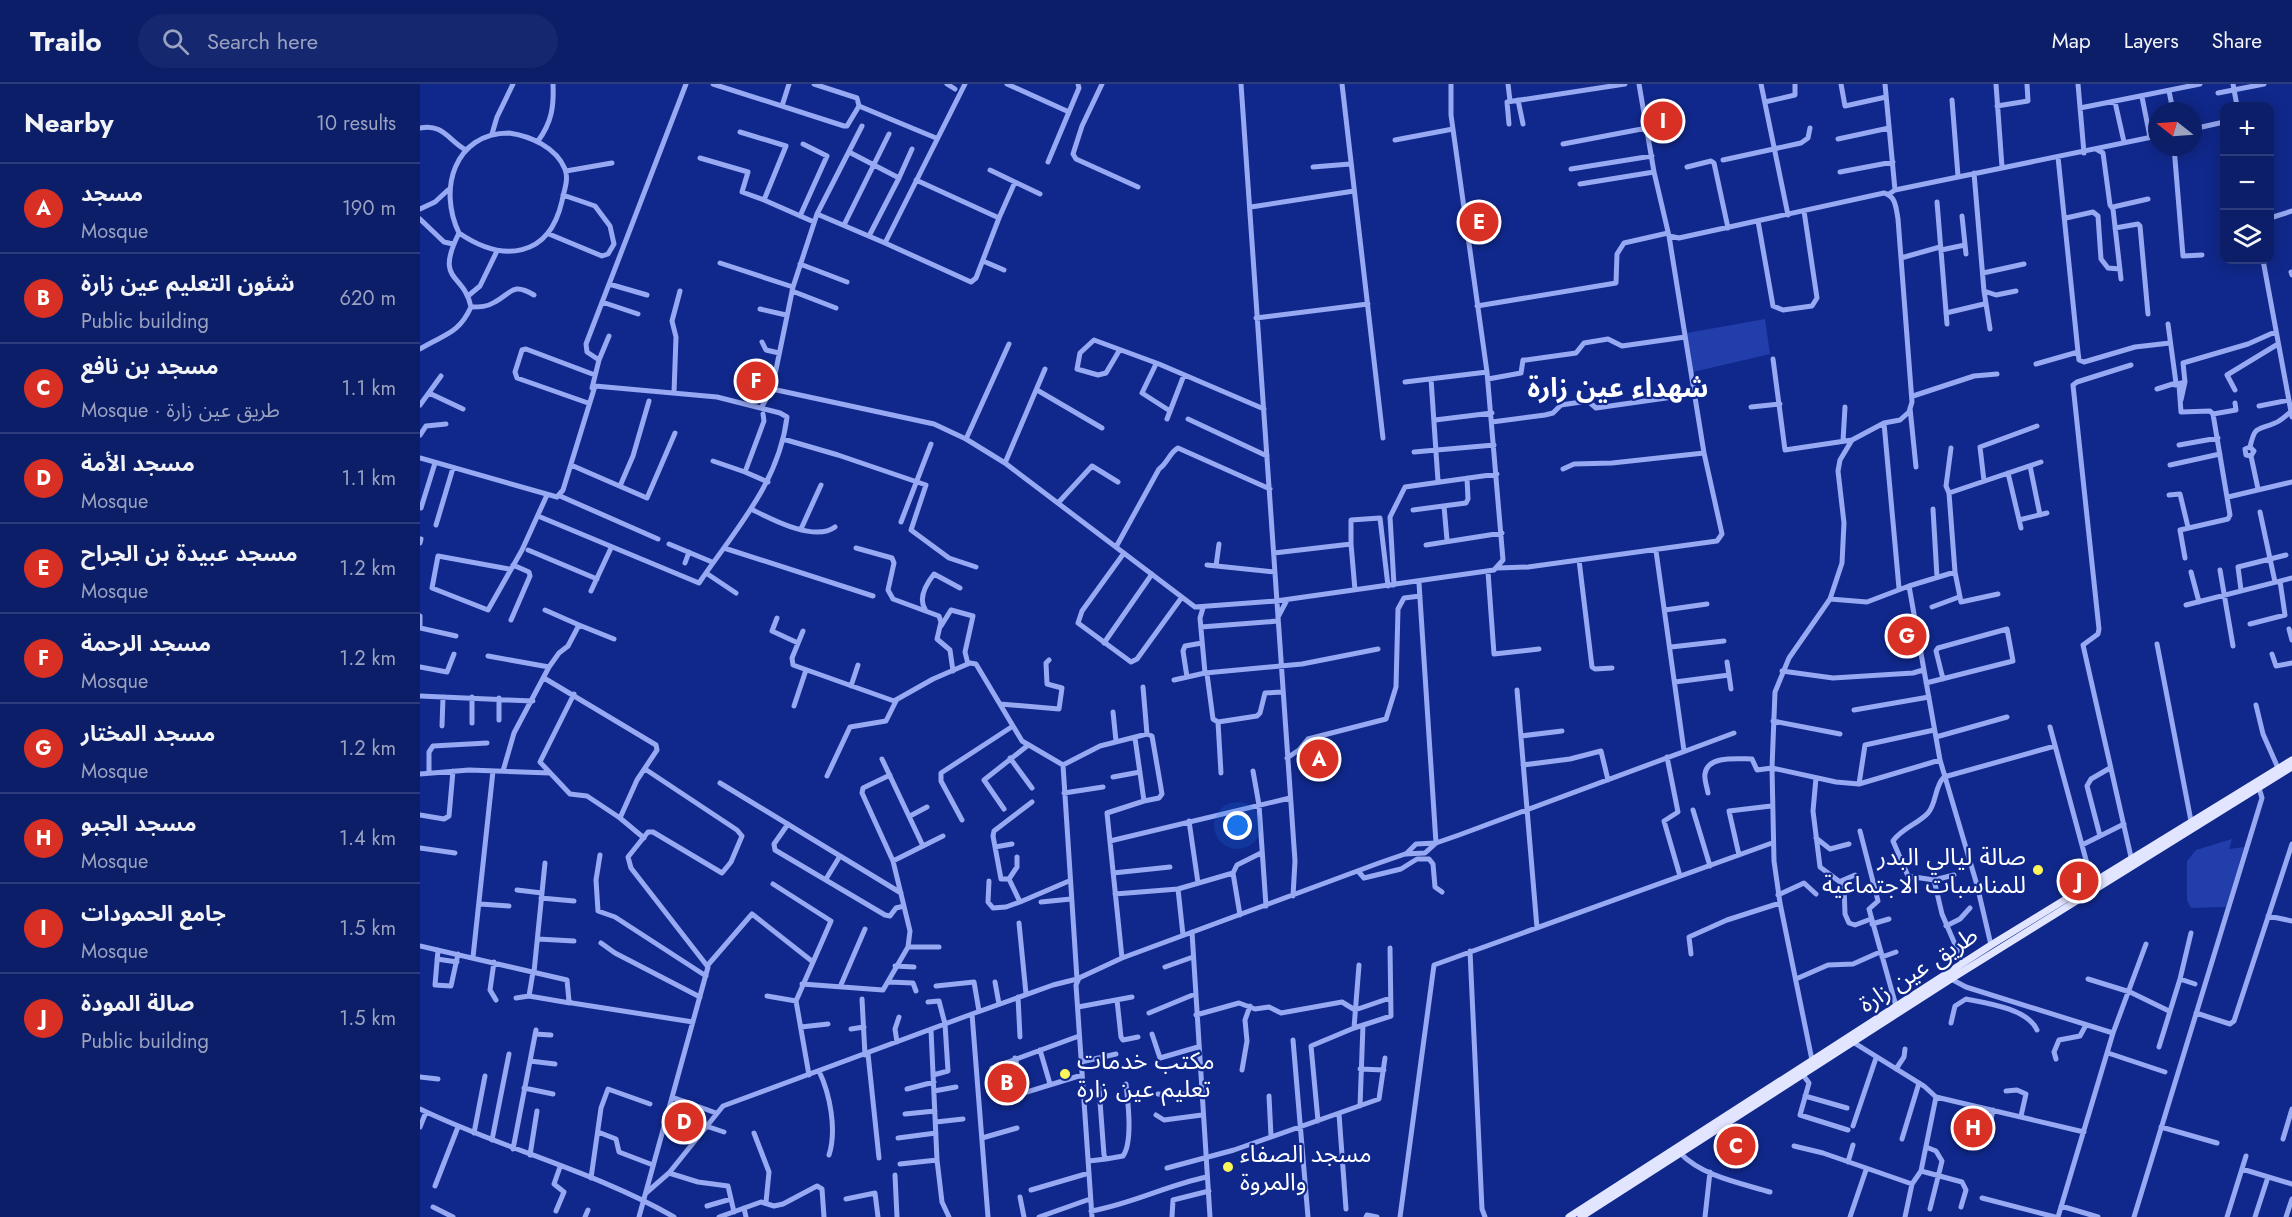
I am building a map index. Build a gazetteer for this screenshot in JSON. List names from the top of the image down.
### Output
{
  "streets": {
    "main road": ["طريق عين زارة"]
  },
  "districts": ["شهداء عين زارة"],
  "places": ["صالة ليالي البدر للمناسبات الاجتماعية", "مكتب خدمات تعليم عين زارة", "مسجد الصفاء والمروة"],
  "north": "left",
  "page": {
    "header": "Trailo",
    "search": "Search here",
    "nav": ["Map", "Layers", "Share"],
    "heading": ["Nearby", "10 results"],
    "pins": [
      "I",
      "E",
      "F",
      "G",
      "A",
      "J",
      "B",
      "D",
      "H",
      "C"
    ],
    "map_buttons": ["+", "−"],
    "list": [
      {
        "mark": "A",
        "name": "مسجد",
        "note": "Mosque",
        "value": "190 m"
      },
      {
        "mark": "B",
        "name": "شئون التعليم عين زارة",
        "note": "Public building",
        "value": "620 m"
      },
      {
        "mark": "C",
        "name": "مسجد بن نافع",
        "note": "Mosque · طريق عين زارة",
        "value": "1.1 km"
      },
      {
        "mark": "D",
        "name": "مسجد الأمة",
        "note": "Mosque",
        "value": "1.1 km"
      },
      {
        "mark": "E",
        "name": "مسجد عبيدة بن الجراح",
        "note": "Mosque",
        "value": "1.2 km"
      },
      {
        "mark": "F",
        "name": "مسجد الرحمة",
        "note": "Mosque",
        "value": "1.2 km"
      },
      {
        "mark": "G",
        "name": "مسجد المختار",
        "note": "Mosque",
        "value": "1.2 km"
      },
      {
        "mark": "H",
        "name": "مسجد الجبو",
        "note": "Mosque",
        "value": "1.4 km"
      },
      {
        "mark": "I",
        "name": "جامع الحمودات",
        "note": "Mosque",
        "value": "1.5 km"
      },
      {
        "mark": "J",
        "name": "صالة المودة",
        "note": "Public building",
        "value": "1.5 km"
      }
    ]
  }
}
